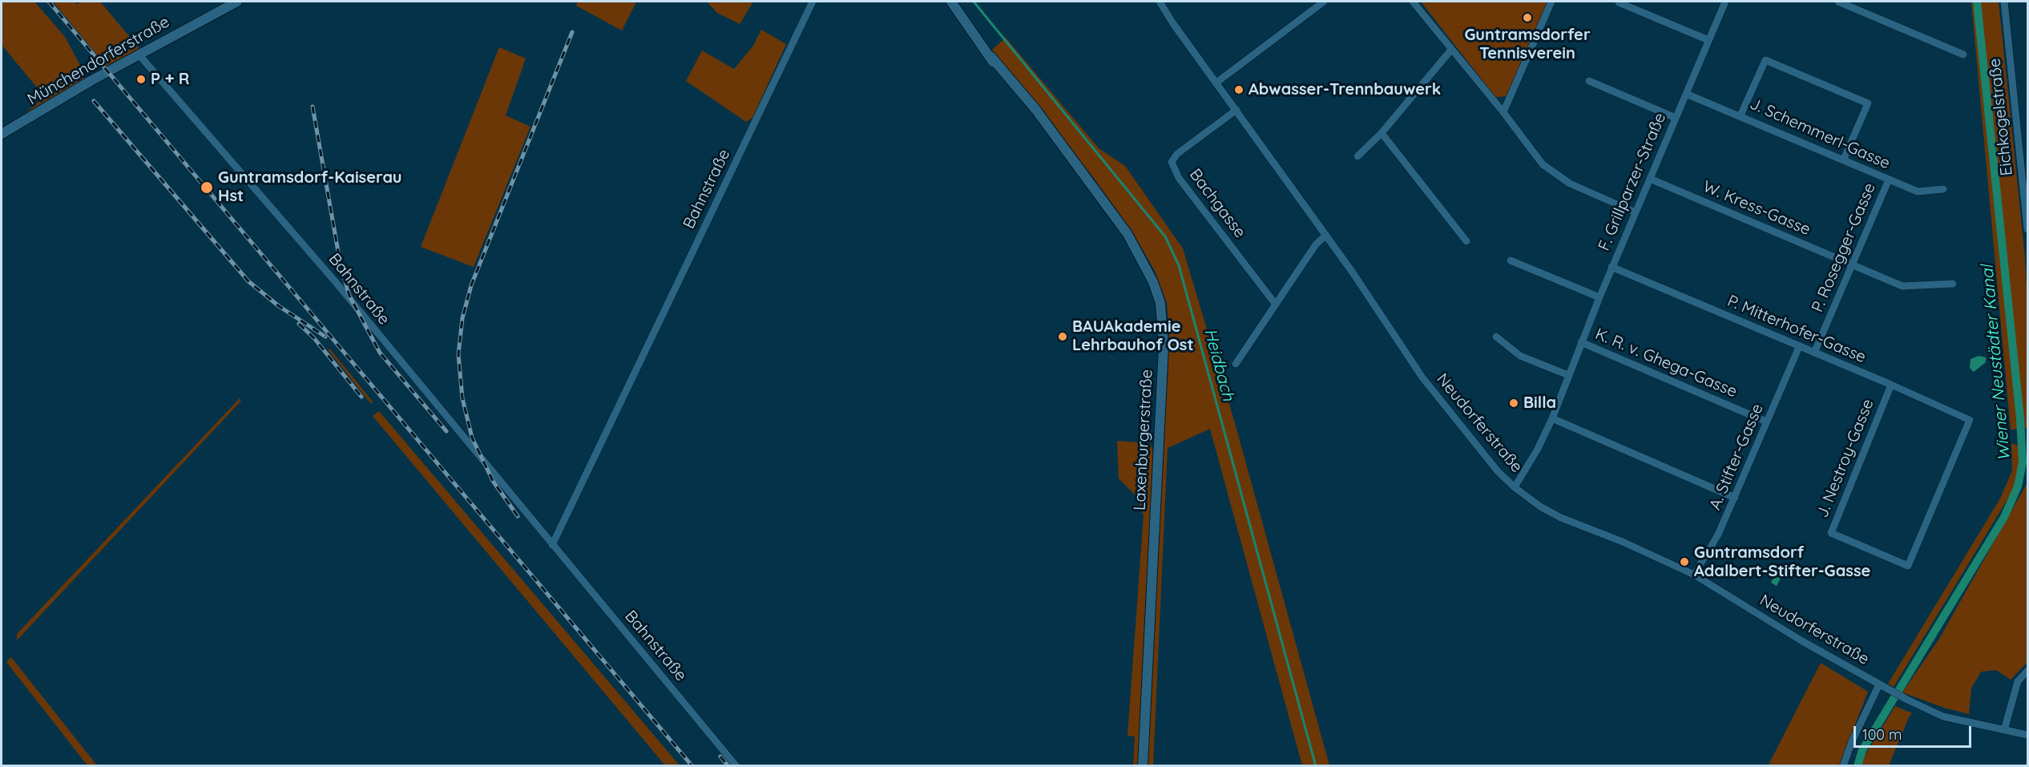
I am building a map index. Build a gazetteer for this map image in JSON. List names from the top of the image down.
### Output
{
  "streets": {
    "street": [
      "Münchendorferstraße",
      "Eichkogelstraße",
      "J. Schemmerl-Gasse",
      "F. Grillparzer-Straße",
      "Bahnstraße",
      "Bachgasse",
      "W. Kress-Gasse",
      "P. Rosegger-Gasse",
      "P. Mitterhofer-Gasse",
      "K. R. v. Ghega-Gasse",
      "Neudorferstraße",
      "Laxenburgerstraße",
      "A. Stifter-Gasse",
      "J. Nestroy-Gasse"
    ]
  },
  "crossings": [
    ["Münchendorferstraße", "Bahnstraße"],
    ["J. Schemmerl-Gasse", "F. Grillparzer-Straße"],
    ["J. Schemmerl-Gasse", "P. Rosegger-Gasse"],
    ["F. Grillparzer-Straße", "W. Kress-Gasse"],
    ["F. Grillparzer-Straße", "P. Mitterhofer-Gasse"],
    ["F. Grillparzer-Straße", "K. R. v. Ghega-Gasse"],
    ["F. Grillparzer-Straße", "Neudorferstraße"],
    ["Bachgasse", "Neudorferstraße"],
    ["W. Kress-Gasse", "P. Rosegger-Gasse"],
    ["P. Rosegger-Gasse", "P. Mitterhofer-Gasse"],
    ["P. Mitterhofer-Gasse", "A. Stifter-Gasse"],
    ["P. Mitterhofer-Gasse", "J. Nestroy-Gasse"],
    ["K. R. v. Ghega-Gasse", "A. Stifter-Gasse"],
    ["Neudorferstraße", "A. Stifter-Gasse"]
  ],
  "water": ["Wiener Neustädter Kanal", "Heidbach"],
  "places": [
    "Guntramsdorfer Tennisverein",
    "P + R",
    "Abwasser-Trennbauwerk",
    "Guntramsdorf-Kaiserau Hst",
    "BAUAkademie Lehrbauhof Ost",
    "Billa",
    "Guntramsdorf Adalbert-Stifter-Gasse"
  ],
  "scale_bar": "100 m"
}
